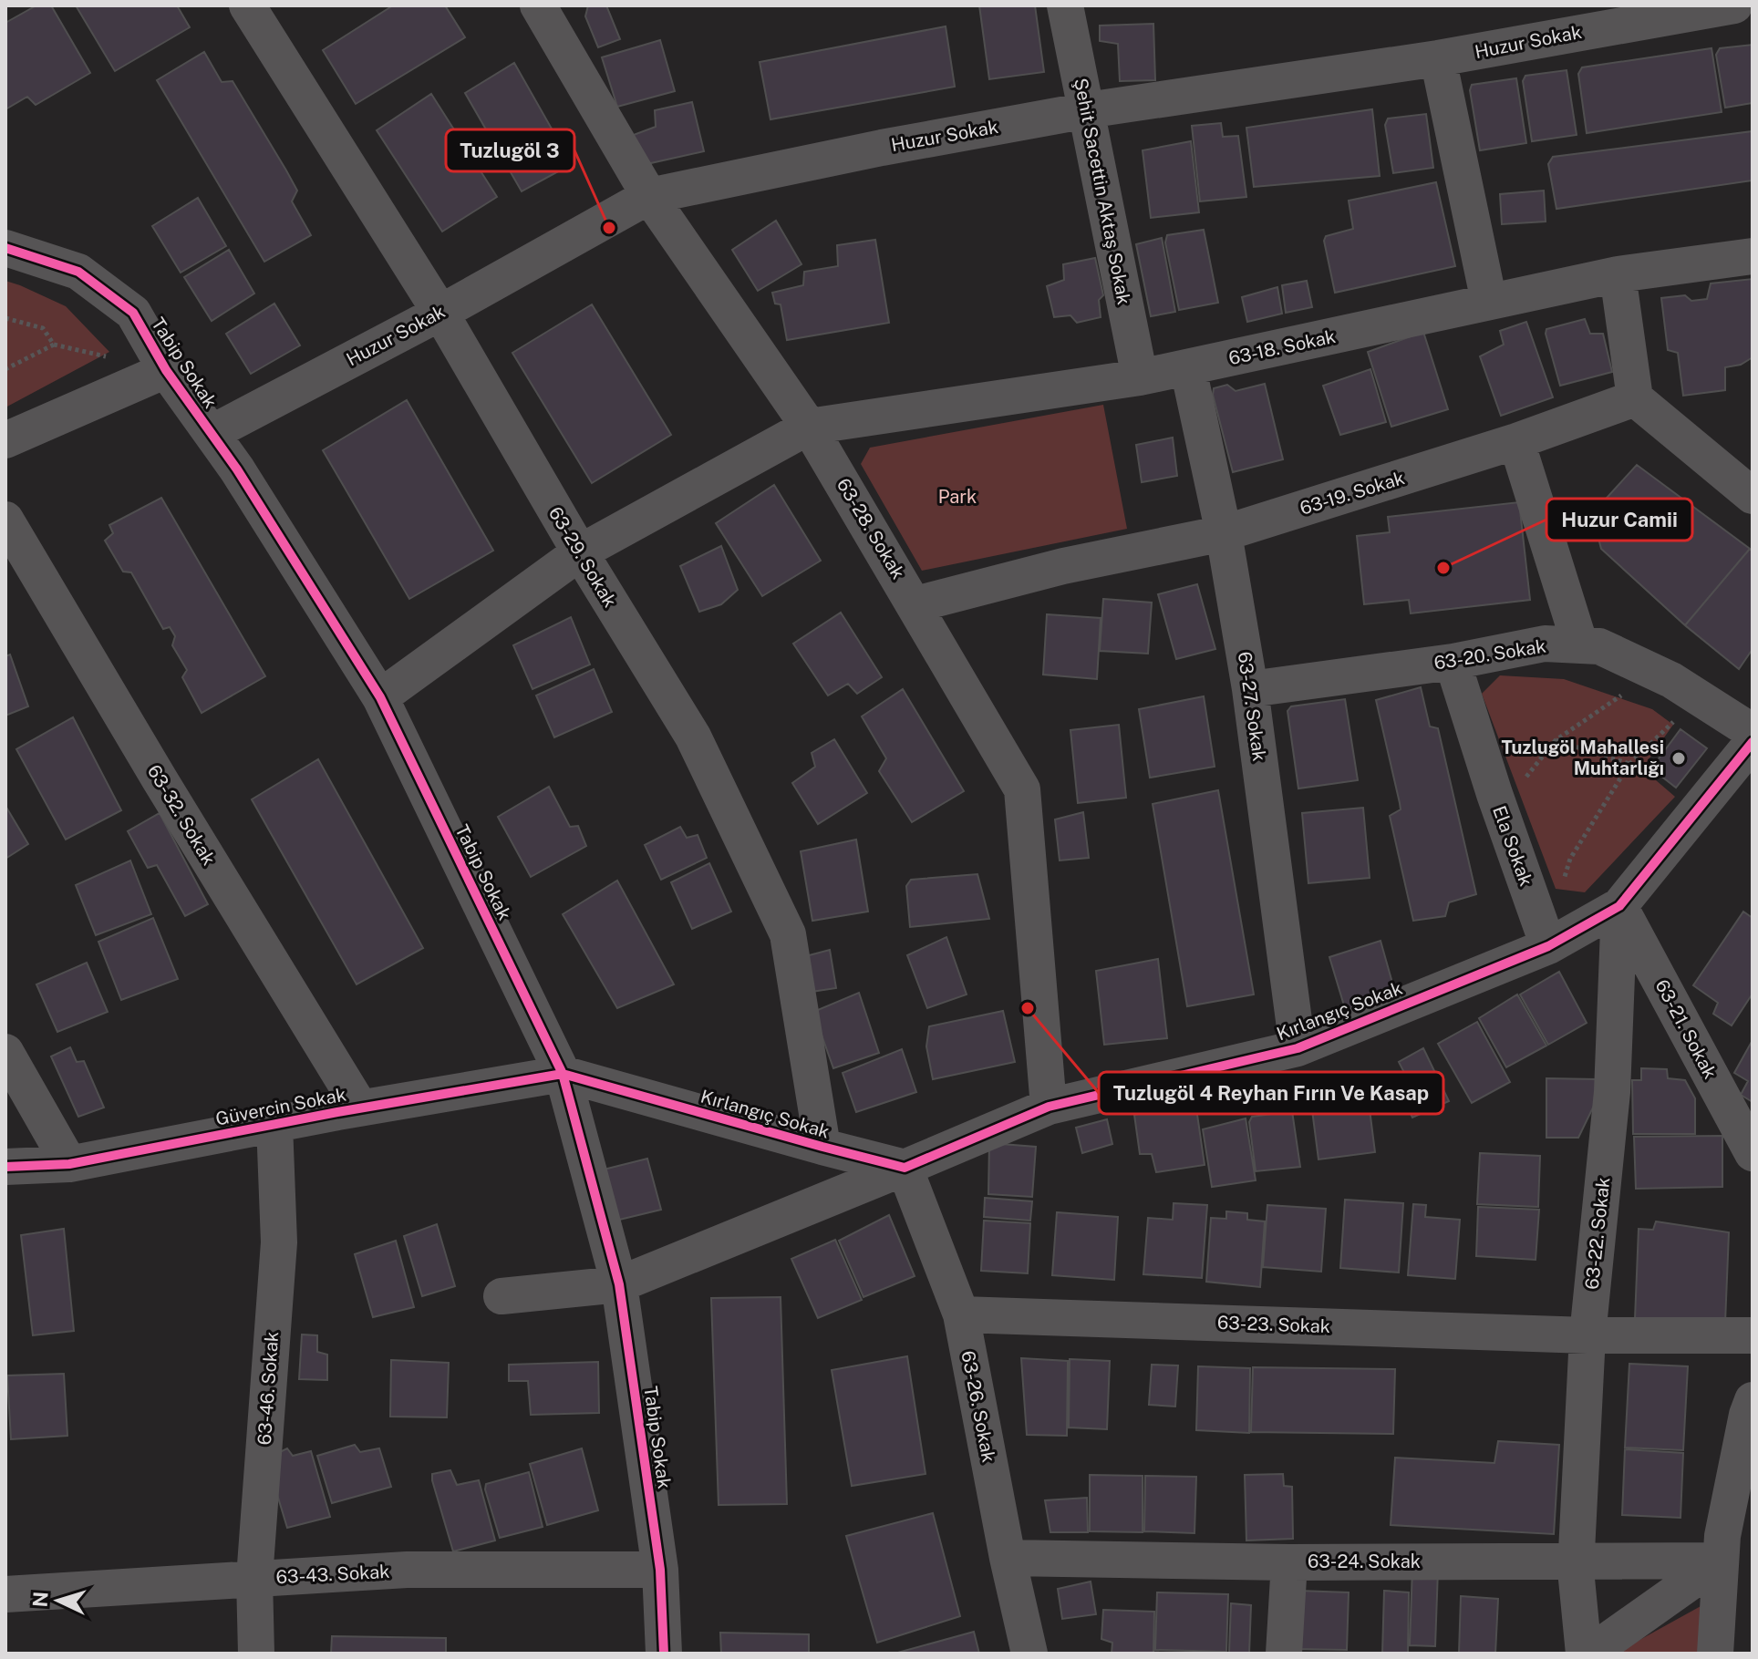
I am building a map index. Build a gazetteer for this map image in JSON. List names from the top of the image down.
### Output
{
  "streets": {
    "street": [
      "Huzur Sokak",
      "Şehit Sacettin Aktaş Sokak",
      "63-18. Sokak",
      "Tabip Sokak",
      "63-19. Sokak",
      "63-28. Sokak",
      "63-29. Sokak",
      "63-20. Sokak",
      "63-27. Sokak",
      "63-32. Sokak",
      "Ela Sokak",
      "Kırlangıç Sokak",
      "63-21. Sokak",
      "Güvercin Sokak",
      "63-22. Sokak",
      "63-23. Sokak",
      "63-46. Sokak",
      "63-26. Sokak",
      "63-24. Sokak",
      "63-43. Sokak"
    ]
  },
  "crossings": [
    ["Huzur Sokak", "Şehit Sacettin Aktaş Sokak"],
    ["Huzur Sokak", "Tabip Sokak"],
    ["Huzur Sokak", "63-28. Sokak"],
    ["Huzur Sokak", "63-29. Sokak"],
    ["Şehit Sacettin Aktaş Sokak", "63-18. Sokak"],
    ["63-18. Sokak", "63-28. Sokak"],
    ["63-18. Sokak", "63-27. Sokak"],
    ["Tabip Sokak", "Kırlangıç Sokak"],
    ["Tabip Sokak", "Güvercin Sokak"],
    ["Tabip Sokak", "63-43. Sokak"],
    ["63-19. Sokak", "63-28. Sokak"],
    ["63-19. Sokak", "63-27. Sokak"],
    ["63-28. Sokak", "Kırlangıç Sokak"],
    ["63-29. Sokak", "Kırlangıç Sokak"],
    ["63-20. Sokak", "63-27. Sokak"],
    ["63-20. Sokak", "Ela Sokak"],
    ["63-27. Sokak", "Kırlangıç Sokak"],
    ["63-32. Sokak", "Güvercin Sokak"],
    ["Ela Sokak", "Kırlangıç Sokak"],
    ["Kırlangıç Sokak", "63-21. Sokak"],
    ["Kırlangıç Sokak", "Güvercin Sokak"],
    ["Kırlangıç Sokak", "63-22. Sokak"],
    ["Kırlangıç Sokak", "63-26. Sokak"],
    ["63-21. Sokak", "63-22. Sokak"],
    ["Güvercin Sokak", "63-46. Sokak"],
    ["63-22. Sokak", "63-23. Sokak"],
    ["63-22. Sokak", "63-24. Sokak"],
    ["63-23. Sokak", "63-26. Sokak"],
    ["63-46. Sokak", "63-43. Sokak"],
    ["63-26. Sokak", "63-24. Sokak"]
  ],
  "parks": ["Park"],
  "places": [
    "Tuzlugöl 3",
    "Huzur Camii",
    "Tuzlugöl Mahallesi Muhtarlığı",
    "Tuzlugöl 4 Reyhan Fırın Ve Kasap"
  ],
  "north": "left"
}
